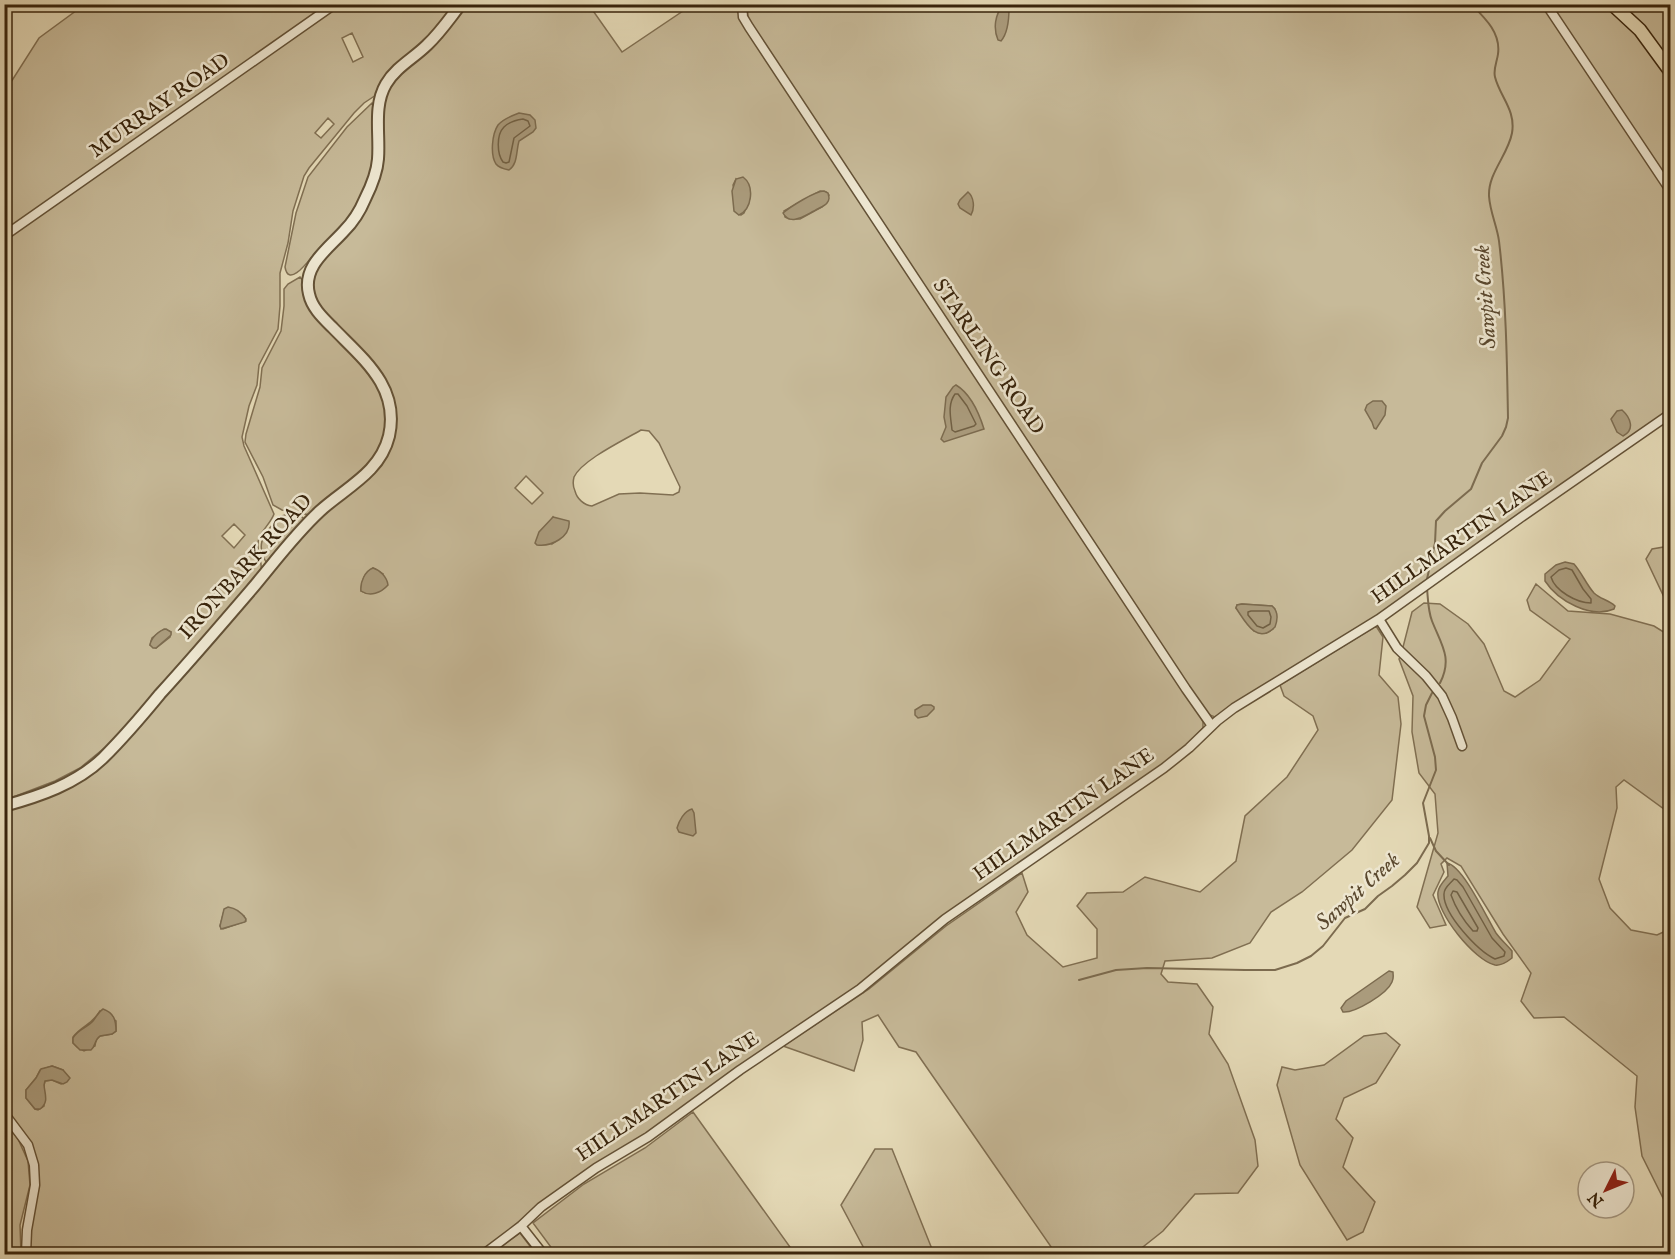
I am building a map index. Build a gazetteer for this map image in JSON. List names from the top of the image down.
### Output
{
  "streets": {
    "street": [
      "MURRAY ROAD",
      "STARLING ROAD",
      "HILLMARTIN LANE",
      "IRONBARK ROAD"
    ]
  },
  "crossings": [
    ["STARLING ROAD", "HILLMARTIN LANE"]
  ],
  "water": ["Sawpit Creek"],
  "north": "bottom left"
}
